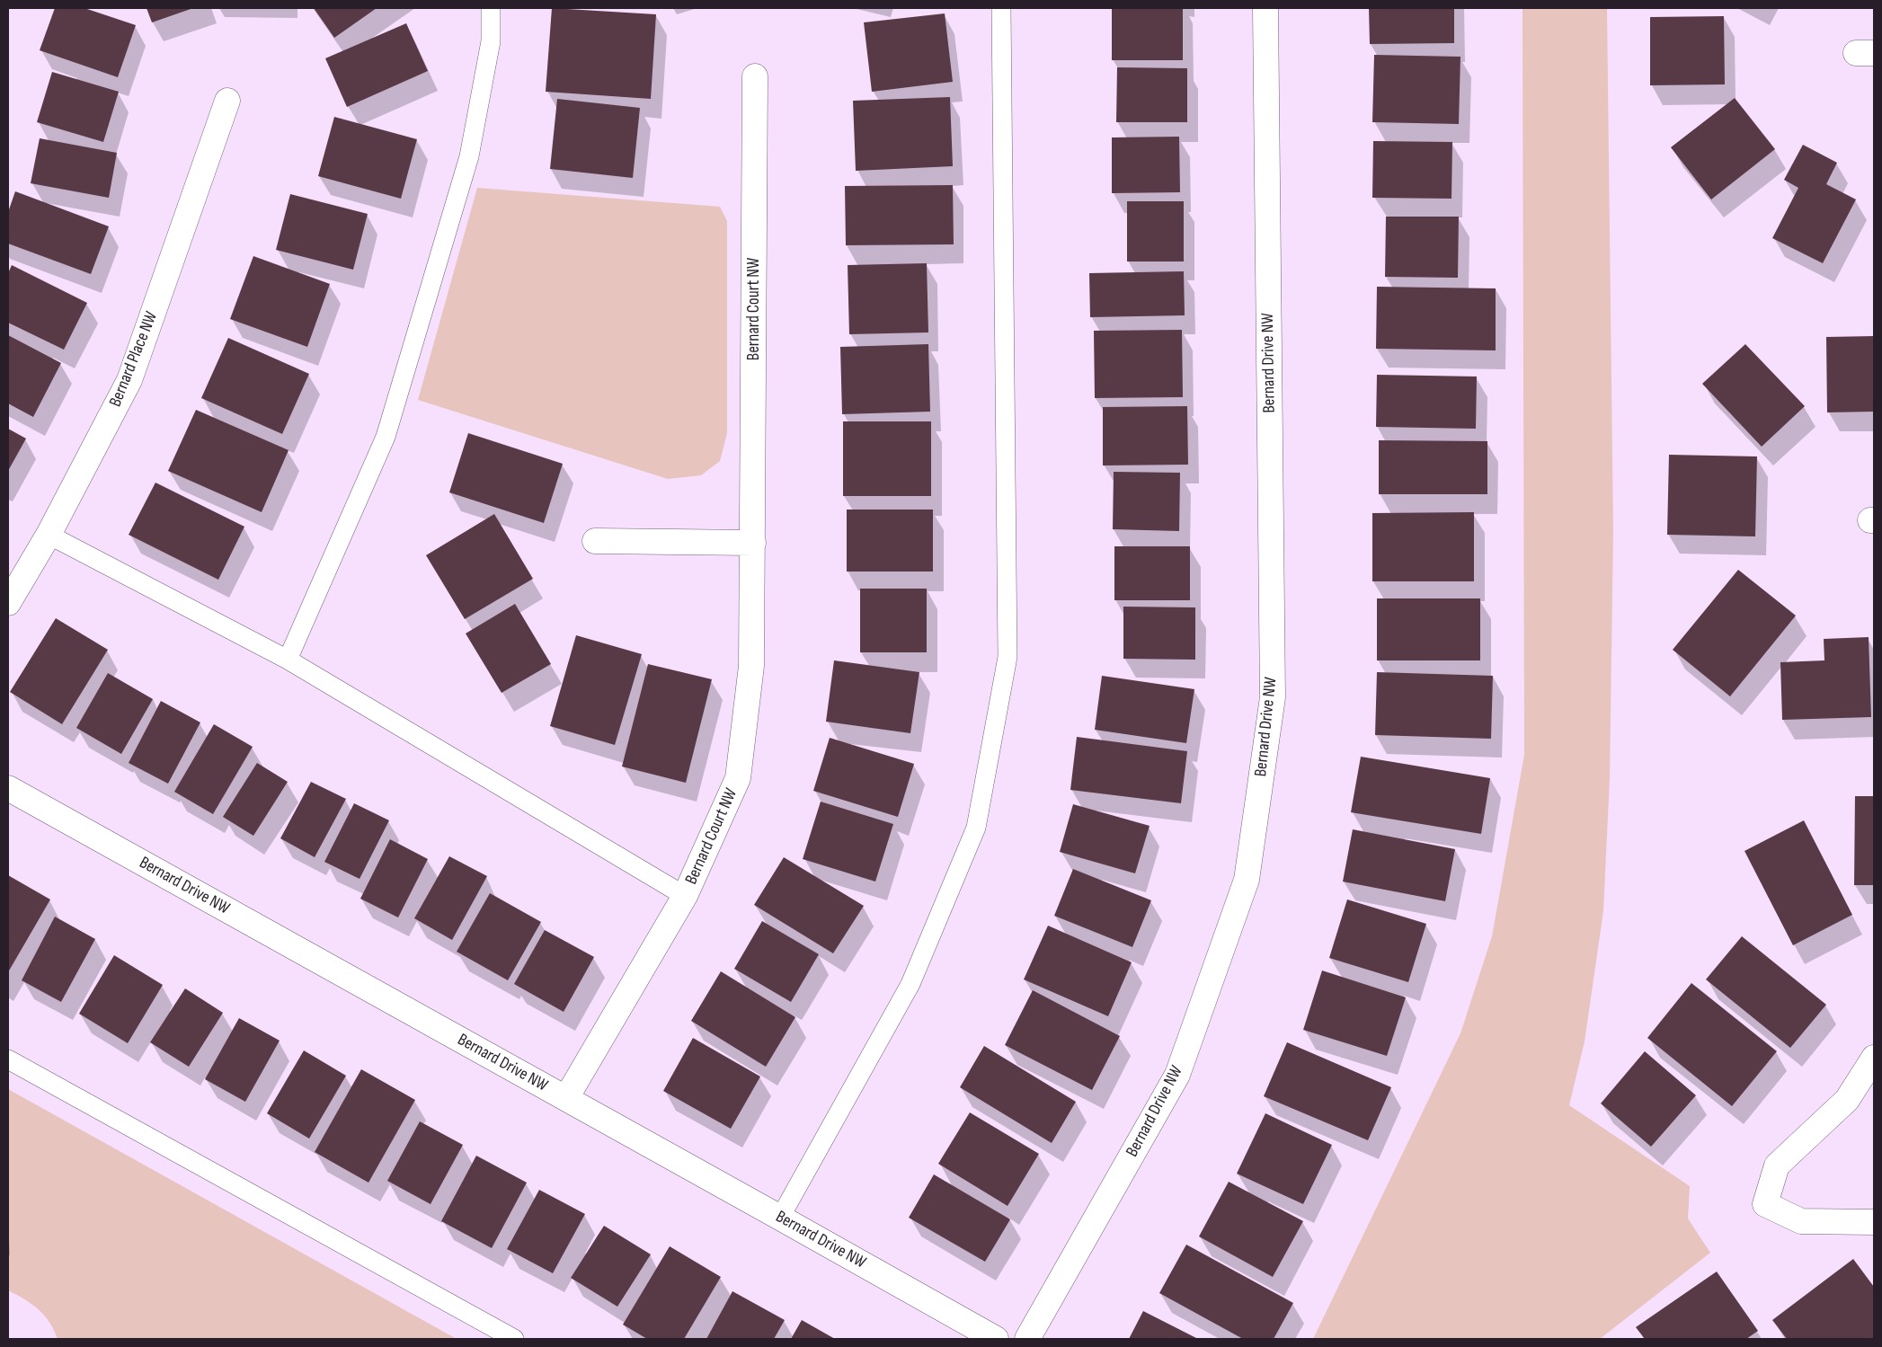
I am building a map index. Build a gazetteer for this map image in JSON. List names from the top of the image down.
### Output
{
  "streets": {
    "street": ["Bernard Court NW", "Bernard Place NW", "Bernard Drive NW"]
  },
  "crossings": [
    ["Bernard Court NW", "Bernard Drive NW"]
  ]
}
